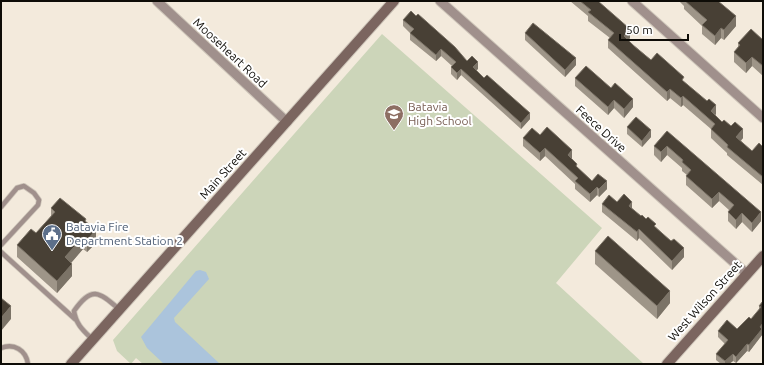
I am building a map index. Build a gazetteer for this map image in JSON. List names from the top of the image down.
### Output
{
  "streets": {
    "main road": ["Main Street", "West Wilson Street"],
    "street": ["Mooseheart Road", "Feece Drive"]
  },
  "crossings": [
    ["Mooseheart Road", "Main Street"],
    ["Feece Drive", "West Wilson Street"]
  ],
  "places": {
    "school or university": ["Batavia High School"],
    "public building": ["Batavia Fire Department Station 2"]
  },
  "scale_bar": "50 m"
}
